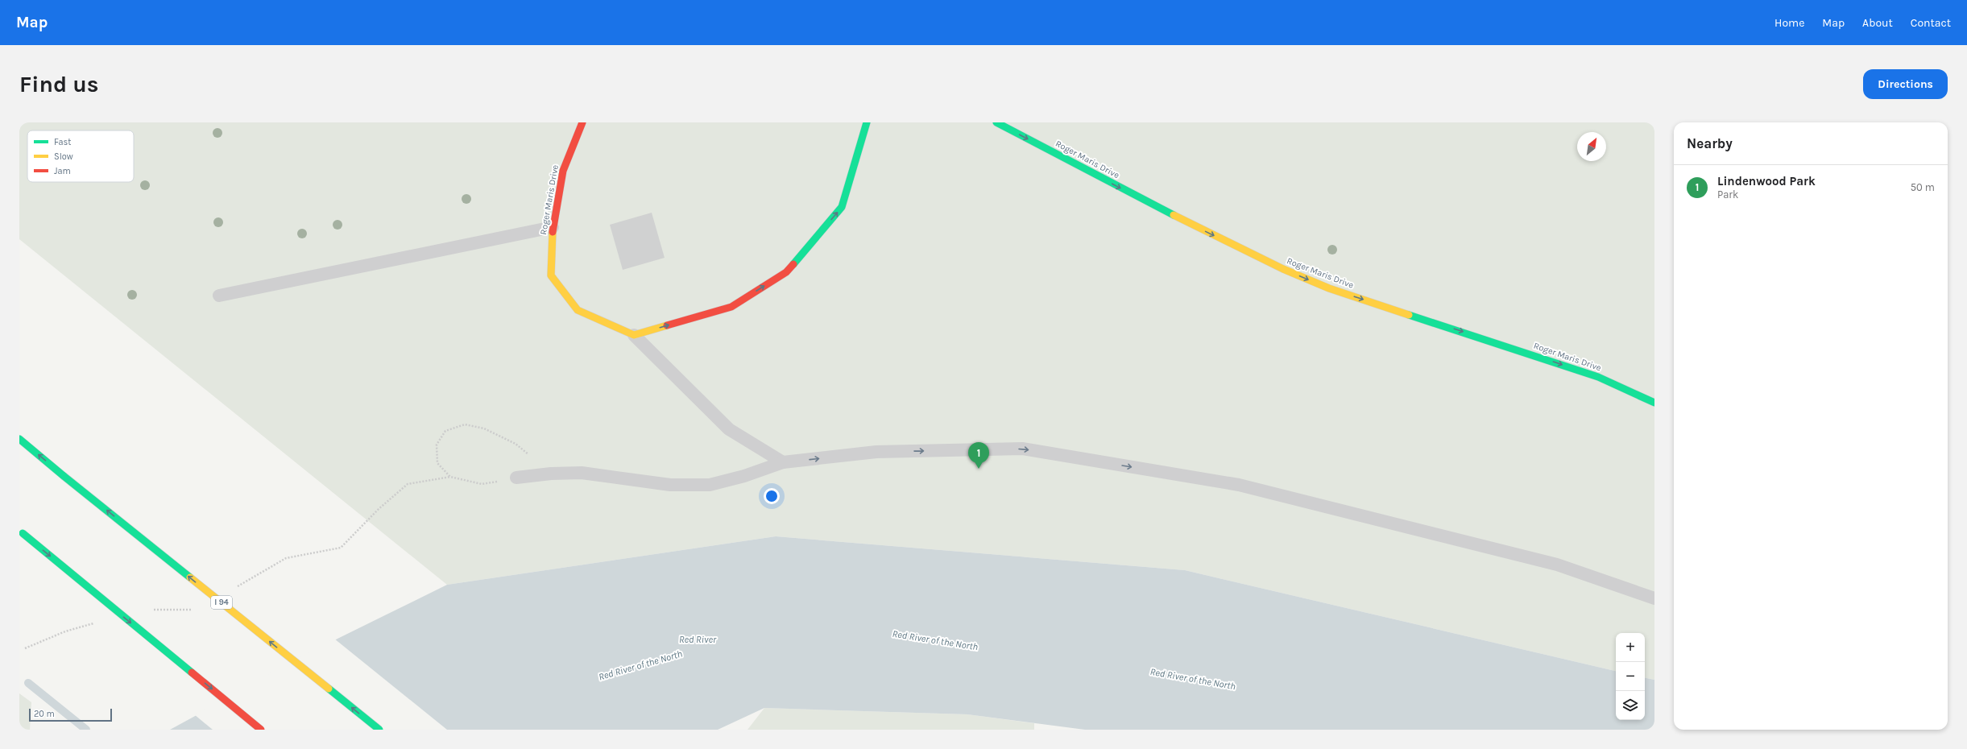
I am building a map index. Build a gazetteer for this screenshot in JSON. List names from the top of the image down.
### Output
{
  "streets": {
    "main road": ["Roger Maris Drive", "I 94"]
  },
  "one_way": ["Roger Maris Drive"],
  "water": ["Red River", "Red River of the North"],
  "legend": ["Fast", "Slow", "Jam"],
  "scale_bar": "20 m",
  "north": "top right",
  "page": {
    "header": "Map",
    "nav": [
      "Home",
      "Map",
      "About",
      "Contact"
    ],
    "buttons": "Directions",
    "title": "Find us",
    "heading": "Nearby",
    "list": [
      {
        "mark": "1",
        "name": "Lindenwood Park",
        "note": "Park",
        "value": "50 m"
      }
    ],
    "pins": "1",
    "map_buttons": ["+", "−"],
    "scale": "20 m"
  }
}
